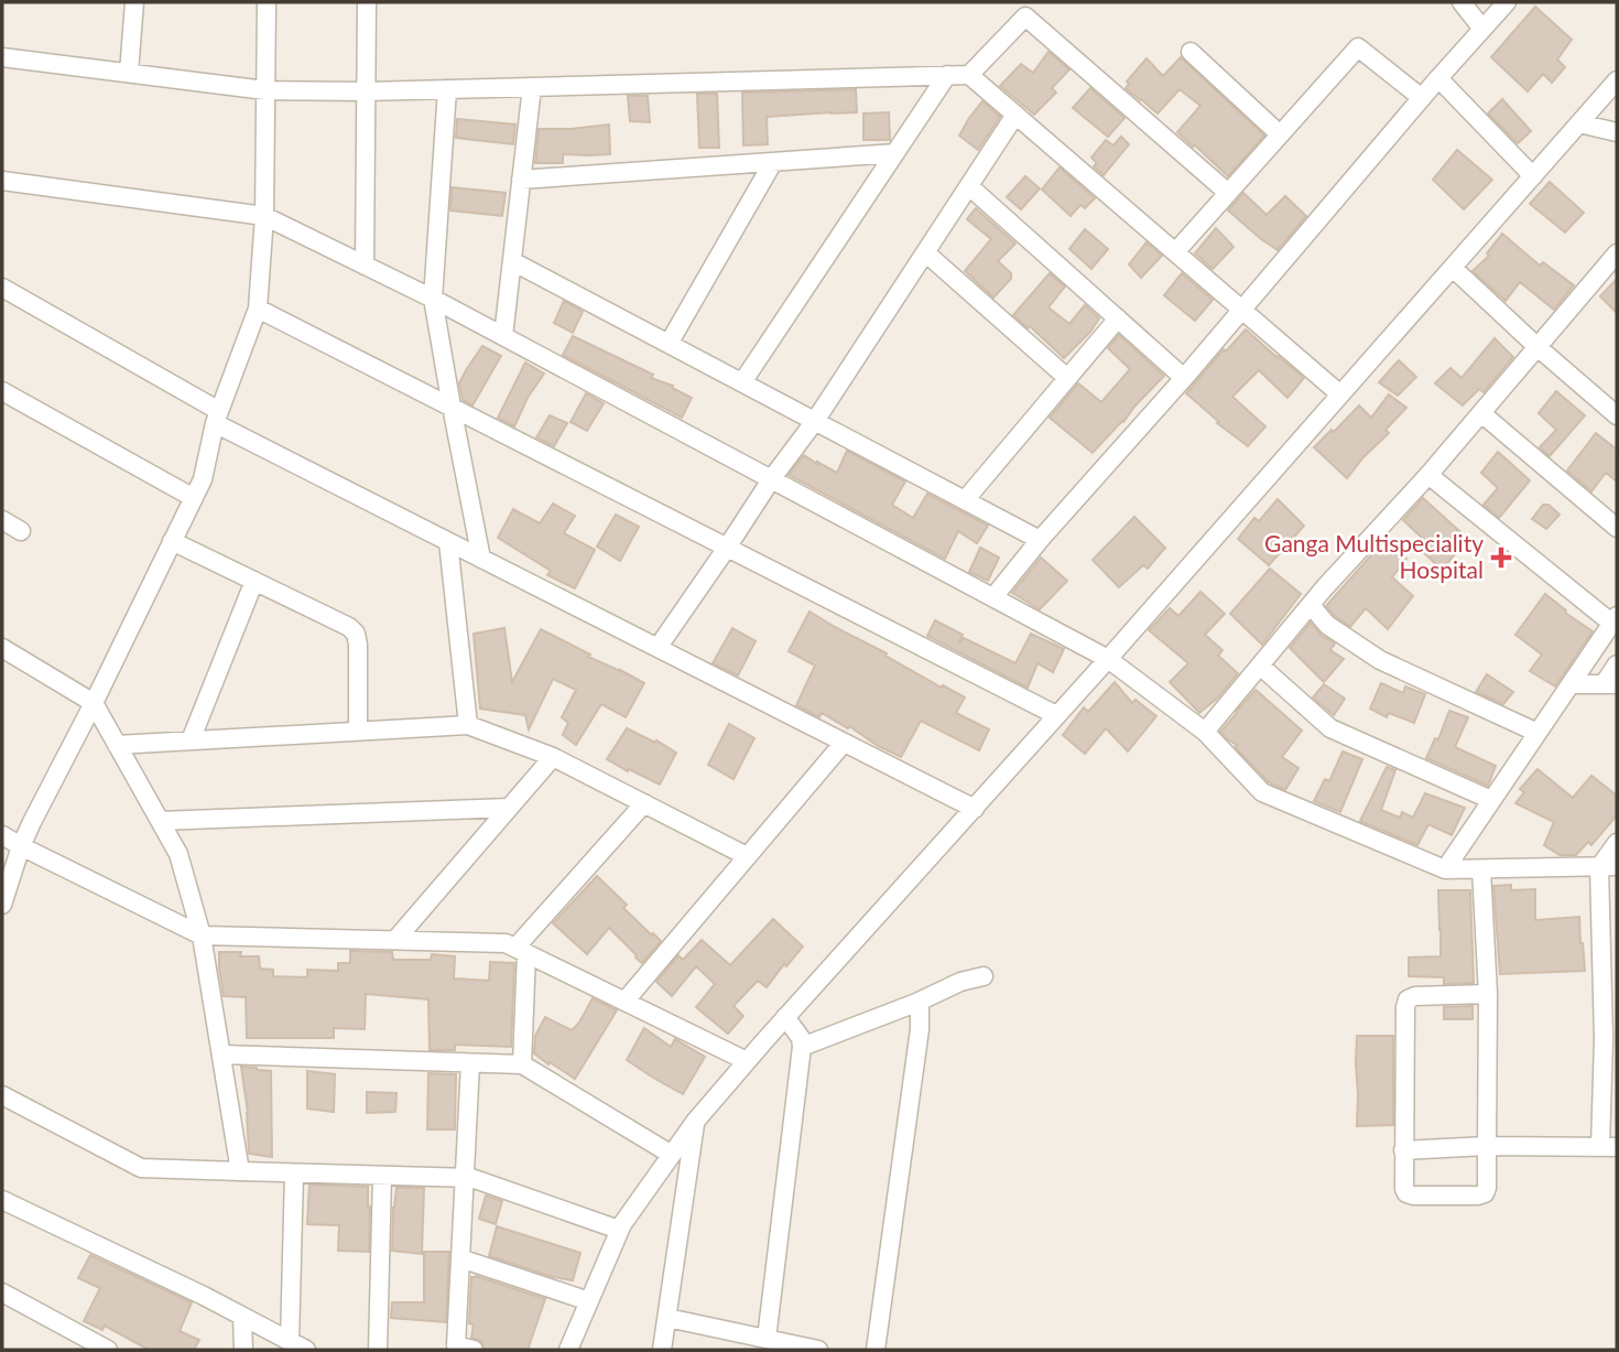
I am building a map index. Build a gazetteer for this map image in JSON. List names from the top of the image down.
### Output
{
  "places": {
    "health": ["Ganga Multispeciality Hospital"]
  }
}
